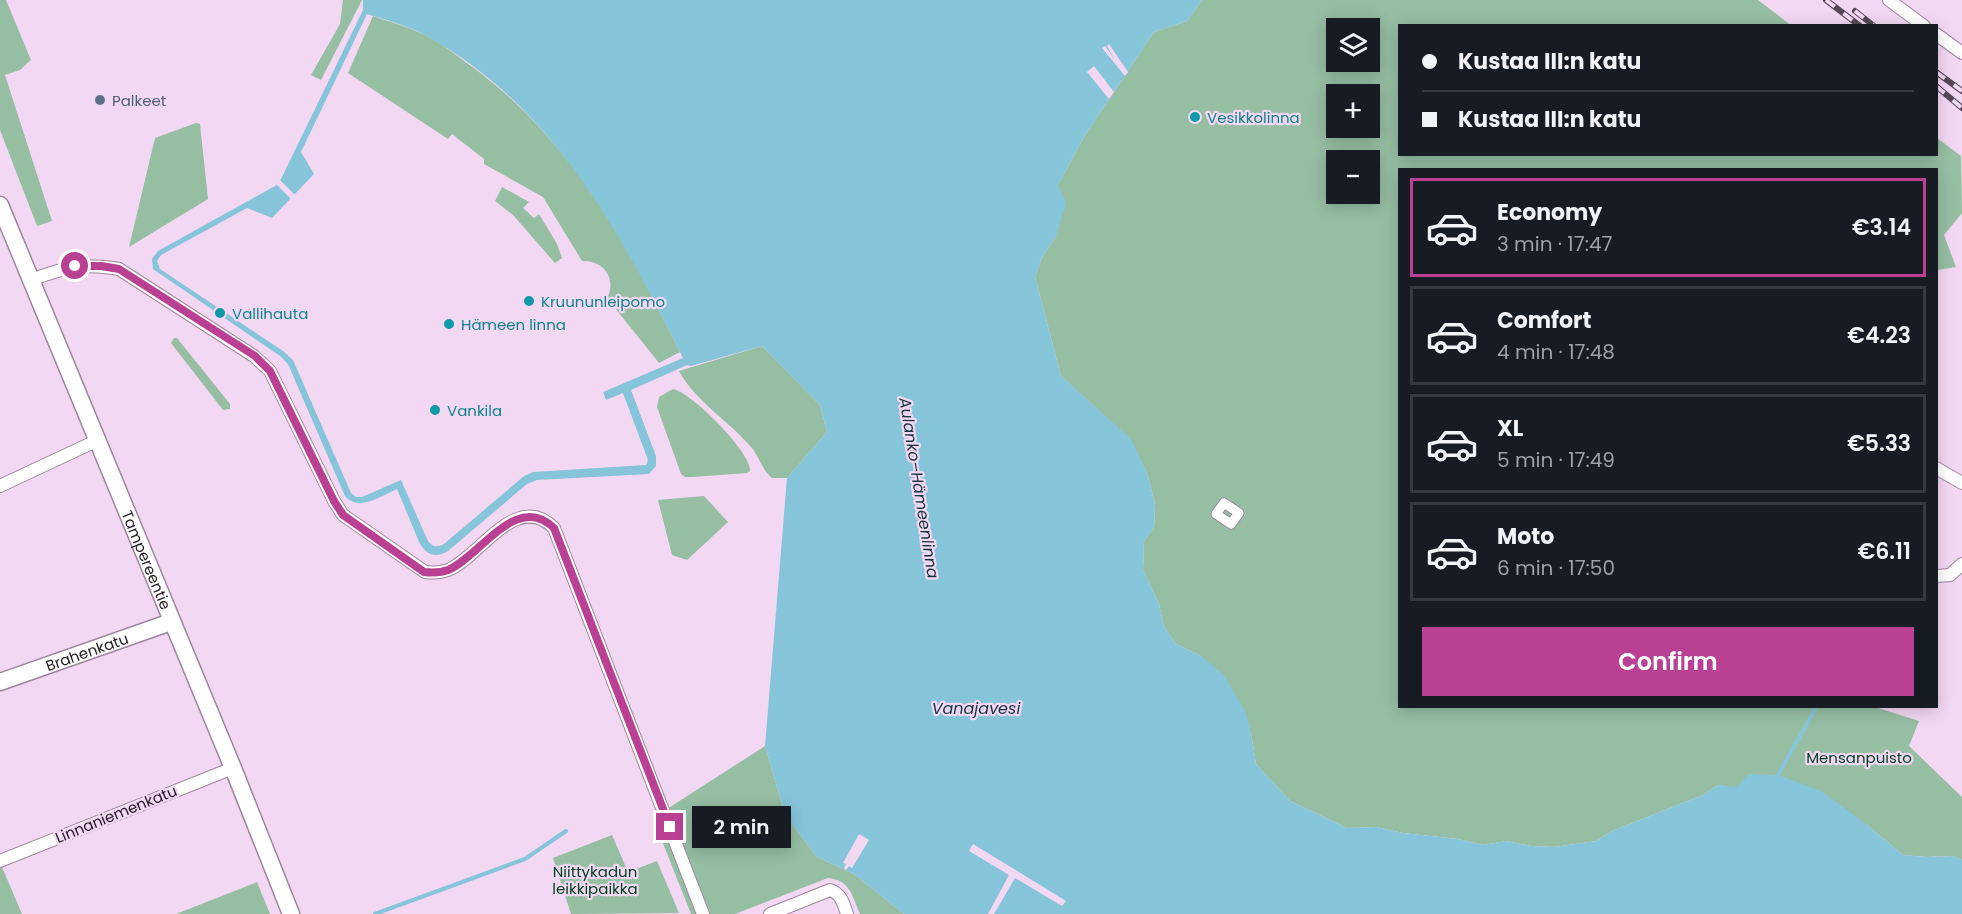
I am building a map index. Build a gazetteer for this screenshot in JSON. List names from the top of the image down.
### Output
{
  "streets": {
    "main road": ["Tampereentie", "Brahenkatu"],
    "street": ["Linnaniemenkatu"]
  },
  "crossings": [
    ["Tampereentie", "Brahenkatu"],
    ["Tampereentie", "Linnaniemenkatu"]
  ],
  "water": ["Aulanko–Hämeenlinna", "Vanajavesi"],
  "parks": ["Mensanpuisto", "Niittykadun leikkipaikka"],
  "places": [
    "Palkeet",
    "Vesikkolinna",
    "Kruununleipomo",
    "Vallihauta",
    "Hämeen linna",
    "Vankila"
  ],
  "page": {
    "map_buttons": ["+", "−"],
    "banner": ["Kustaa III:n katu", "Kustaa III:n katu"],
    "list": [
      {
        "name": "Economy",
        "note": "3 min · 17:47",
        "value": "€3.14"
      },
      {
        "name": "Comfort",
        "note": "4 min · 17:48",
        "value": "€4.23"
      },
      {
        "name": "XL",
        "note": "5 min · 17:49",
        "value": "€5.33"
      },
      {
        "name": "Moto",
        "note": "6 min · 17:50",
        "value": "€6.11"
      }
    ],
    "buttons": "Confirm",
    "bubble": "2 min"
  }
}
